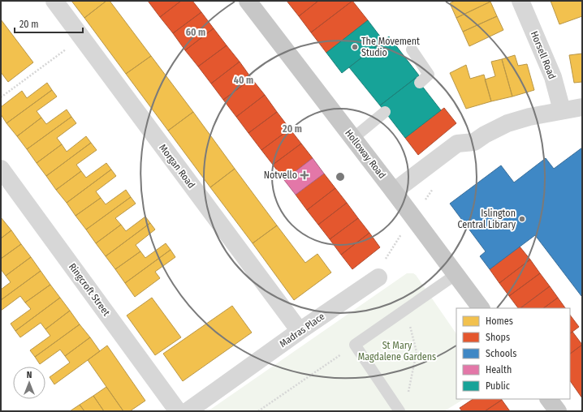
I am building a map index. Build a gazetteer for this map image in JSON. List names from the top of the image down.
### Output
{
  "streets": {
    "highway": ["Holloway Road"],
    "street": [
      "Horsell Road",
      "Morgan Road",
      "Ringcroft Street",
      "Madras Place"
    ]
  },
  "crossings": [
    ["Morgan Road", "Madras Place"]
  ],
  "parks": ["St Mary Magdalene Gardens"],
  "places": {
    "other": ["The Movement Studio", "Islington Central Library"],
    "health": ["Notvello"]
  },
  "legend": [
    "Homes",
    "Shops",
    "Schools",
    "Health",
    "Public"
  ],
  "scale_bar": "20 m",
  "north": "top",
  "rings": ["60 m", "40 m", "20 m"]
}
